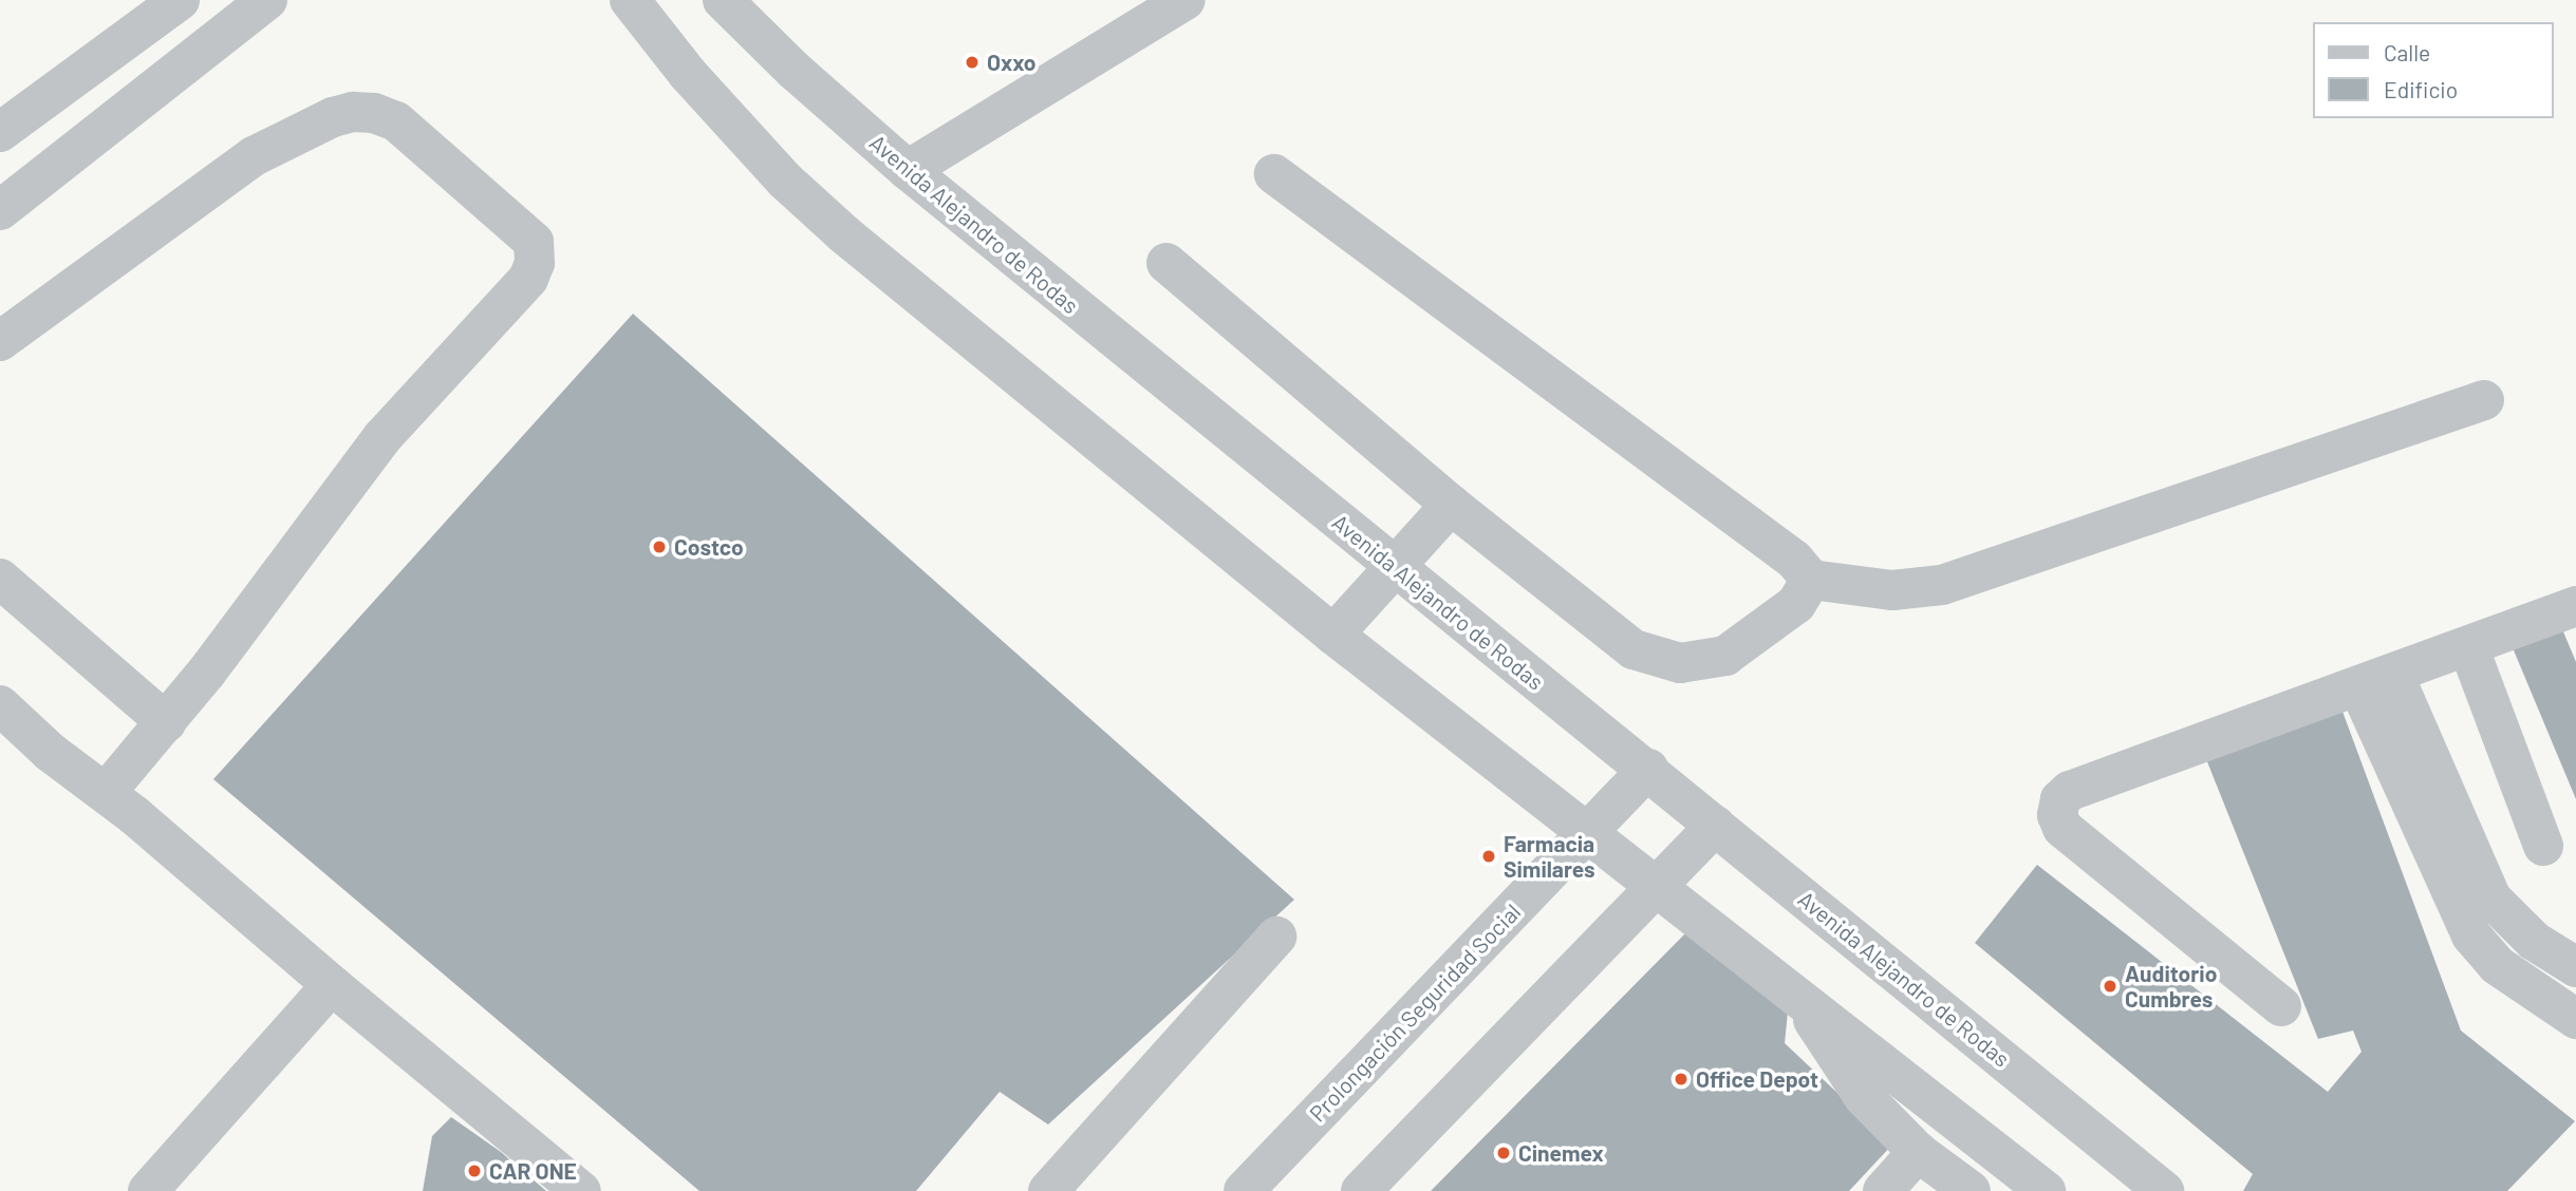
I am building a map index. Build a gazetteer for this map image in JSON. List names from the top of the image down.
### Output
{
  "streets": {
    "street": ["Avenida Alejandro de Rodas", "Prolongación Seguridad Social"]
  },
  "crossings": [
    ["Avenida Alejandro de Rodas", "Prolongación Seguridad Social"]
  ],
  "places": [
    "Oxxo",
    "Costco",
    "Farmacia Similares",
    "Auditorio Cumbres",
    "Office Depot",
    "Cinemex",
    "CAR ONE"
  ],
  "legend": ["Calle", "Edificio"]
}
